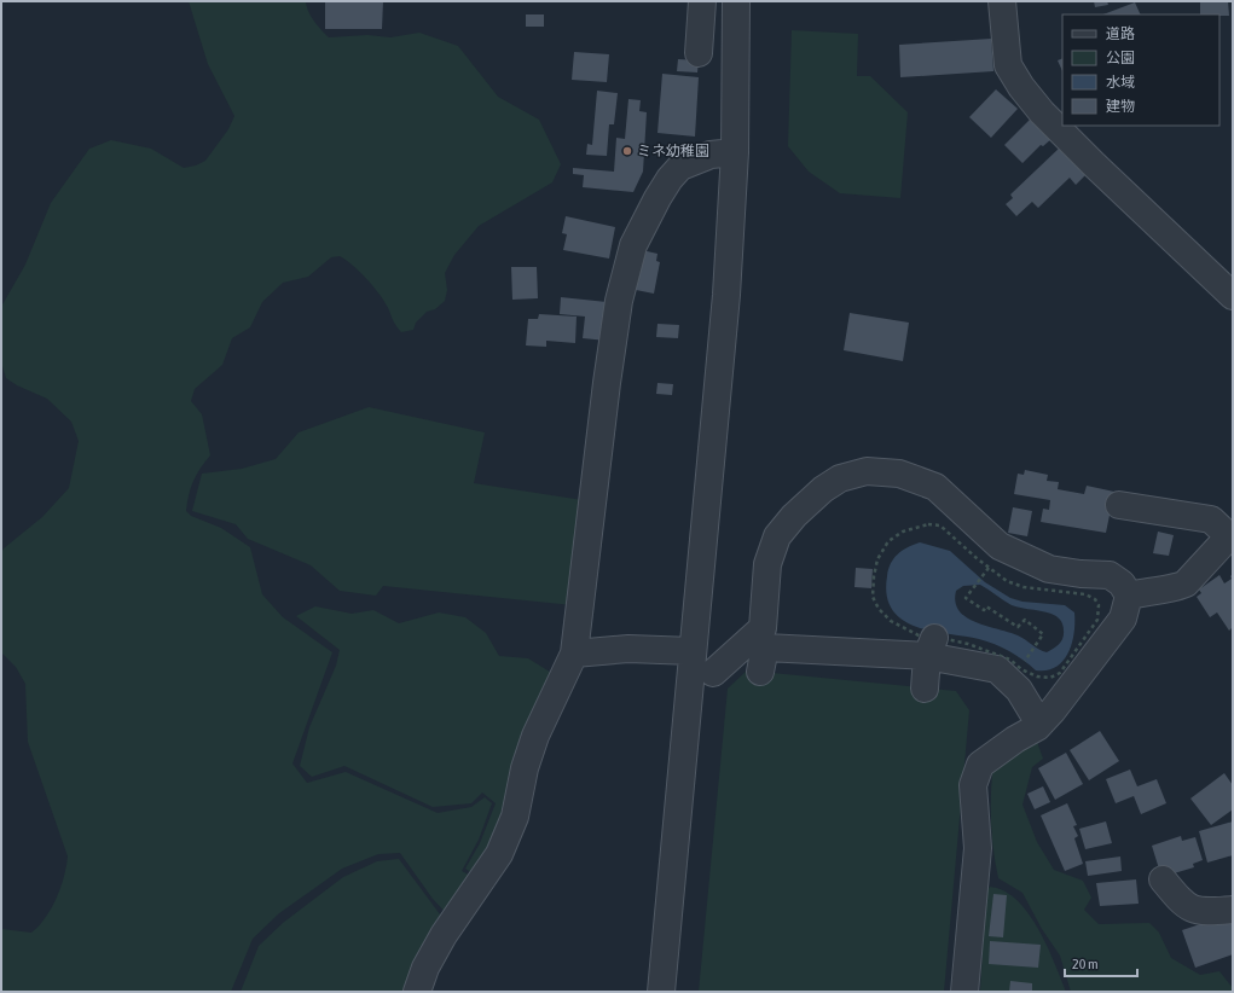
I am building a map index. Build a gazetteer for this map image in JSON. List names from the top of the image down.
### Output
{
  "places": ["ミネ幼稚園"],
  "legend": [
    "道路",
    "公園",
    "水域",
    "建物"
  ],
  "scale_bar": "20 m"
}
